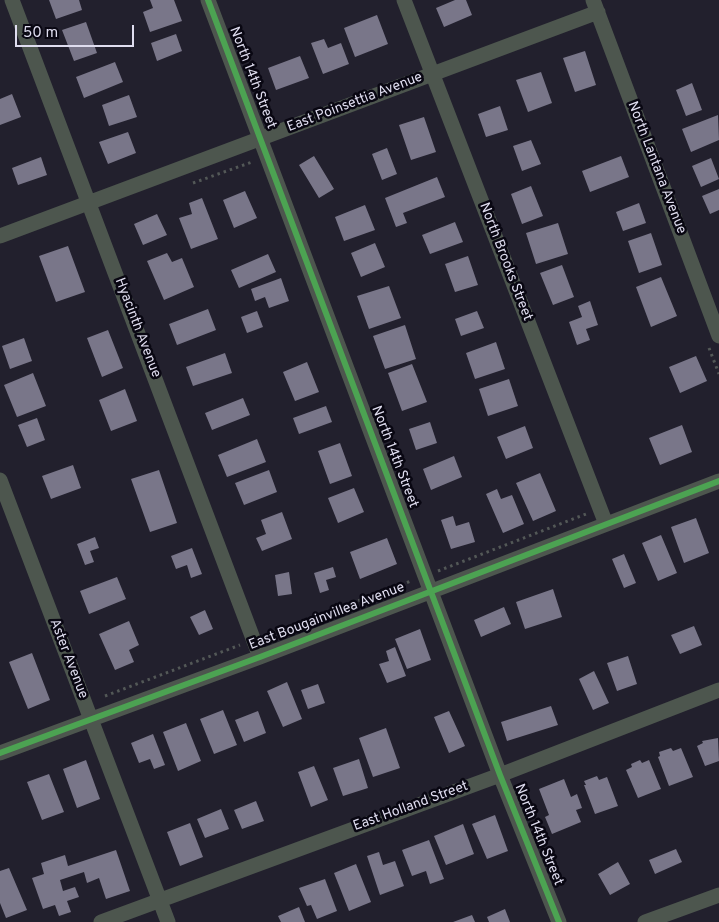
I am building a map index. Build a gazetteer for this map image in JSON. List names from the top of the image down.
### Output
{
  "streets": {
    "street": [
      "North 14th Street",
      "East Poinsettia Avenue",
      "North Lantana Avenue",
      "North Brooks Street",
      "Hyacinth Avenue",
      "East Bougainvillea Avenue",
      "Aster Avenue",
      "East Holland Street"
    ]
  },
  "crossings": [
    ["North 14th Street", "East Poinsettia Avenue"],
    ["North 14th Street", "East Bougainvillea Avenue"],
    ["North 14th Street", "East Holland Street"],
    ["East Poinsettia Avenue", "North Lantana Avenue"],
    ["East Poinsettia Avenue", "North Brooks Street"],
    ["East Poinsettia Avenue", "Hyacinth Avenue"],
    ["North Brooks Street", "East Bougainvillea Avenue"],
    ["Hyacinth Avenue", "East Bougainvillea Avenue"],
    ["East Bougainvillea Avenue", "Aster Avenue"],
    ["Aster Avenue", "East Holland Street"]
  ],
  "scale_bar": "50 m"
}
